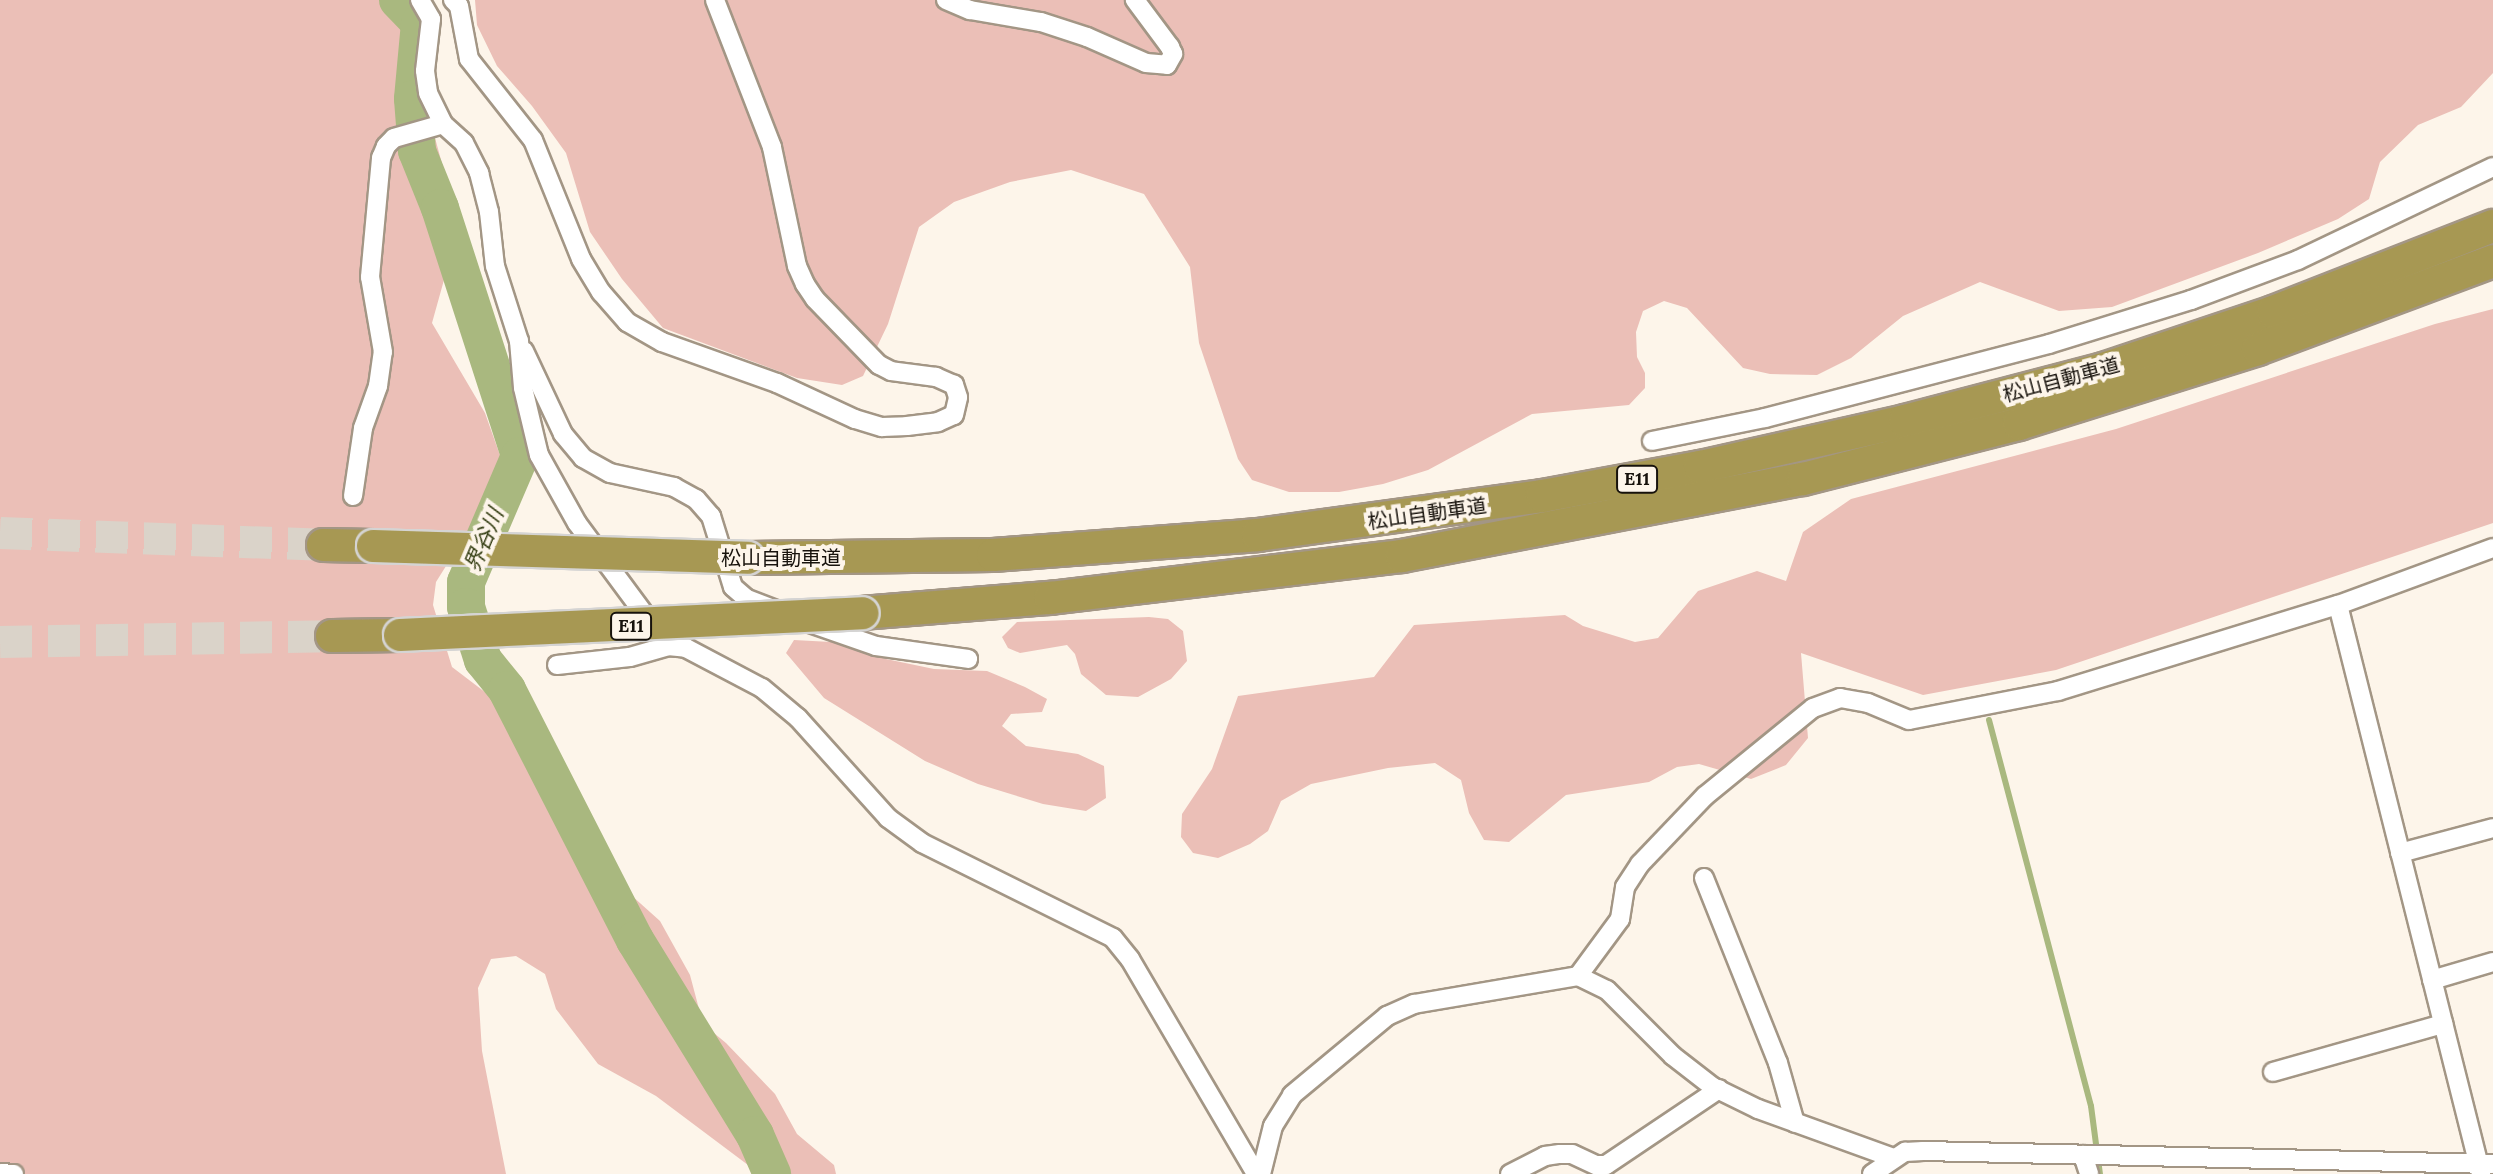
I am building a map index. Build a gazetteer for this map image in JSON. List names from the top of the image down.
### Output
{
  "streets": {
    "highway": ["松山自動車道", "E11"]
  },
  "water": ["界谷川"]
}
